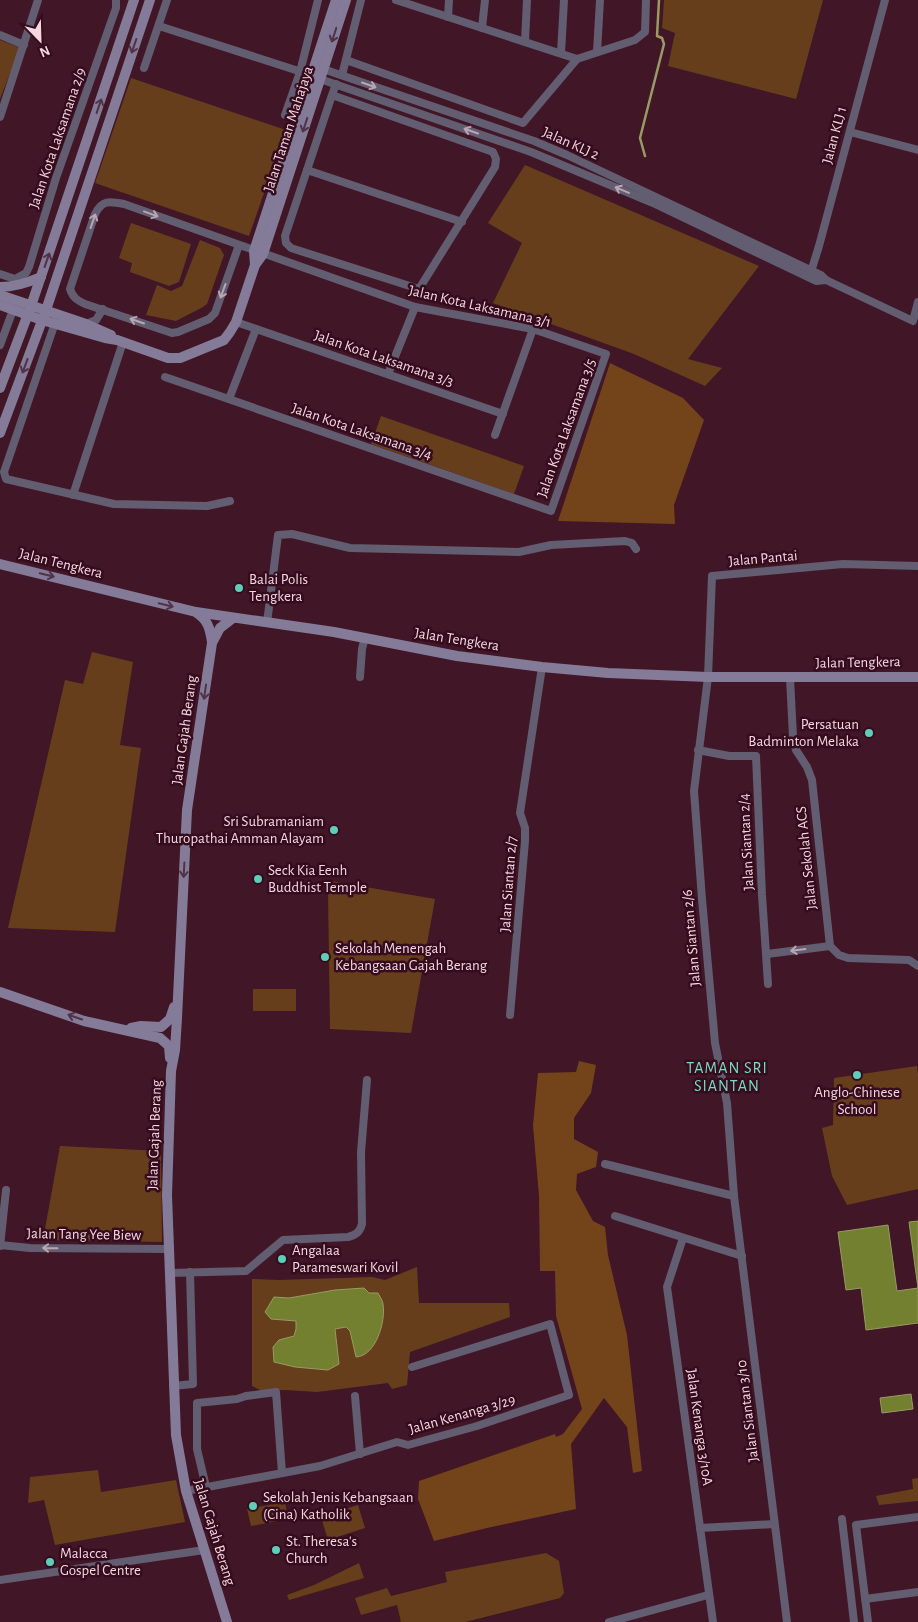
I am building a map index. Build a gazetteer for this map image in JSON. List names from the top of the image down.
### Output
{
  "streets": {
    "street": [
      "Jalan Taman Mahajaya",
      "Jalan KLJ 1",
      "Jalan Kota Laksamana 2/9",
      "Jalan KLJ 2",
      "Jalan Kota Laksamana 3/1",
      "Jalan Kota Laksamana 3/3",
      "Jalan Kota Laksamana 3/5",
      "Jalan Kota Laksamana 3/4",
      "Jalan Pantai",
      "Jalan Tengkera",
      "Jalan Gajah Berang",
      "Jalan Siantan 2/4",
      "Jalan Sekolah ACS",
      "Jalan Siantan 2/7",
      "Jalan Siantan 2/6",
      "Jalan Tang Yee Biew",
      "Jalan Siantan 3/10",
      "Jalan Kenanga 3/29",
      "Jalan Kenanga 3/10A"
    ]
  },
  "crossings": [
    ["Jalan Taman Mahajaya", "Jalan KLJ 2"],
    ["Jalan Taman Mahajaya", "Jalan Kota Laksamana 3/1"],
    ["Jalan Taman Mahajaya", "Jalan Kota Laksamana 3/3"],
    ["Jalan KLJ 1", "Jalan KLJ 2"],
    ["Jalan Kota Laksamana 3/1", "Jalan Kota Laksamana 3/5"],
    ["Jalan Kota Laksamana 3/5", "Jalan Kota Laksamana 3/4"],
    ["Jalan Pantai", "Jalan Tengkera"],
    ["Jalan Pantai", "Jalan Siantan 2/6"],
    ["Jalan Tengkera", "Jalan Gajah Berang"],
    ["Jalan Tengkera", "Jalan Sekolah ACS"],
    ["Jalan Tengkera", "Jalan Siantan 2/7"],
    ["Jalan Tengkera", "Jalan Siantan 2/6"],
    ["Jalan Gajah Berang", "Jalan Tang Yee Biew"],
    ["Jalan Gajah Berang", "Jalan Kenanga 3/29"],
    ["Jalan Siantan 2/4", "Jalan Siantan 2/6"],
    ["Jalan Siantan 2/6", "Jalan Siantan 3/10"]
  ],
  "one_way": ["Jalan Tang Yee Biew"],
  "districts": ["TAMAN SRI SIANTAN"],
  "places": [
    "Balai Polis Tengkera",
    "Persatuan Badminton Melaka",
    "Sri Subramaniam Thuropathai Amman Alayam",
    "Seck Kia Eenh Buddhist Temple",
    "Sekolah Menengah Kebangsaan Gajah Berang",
    "Anglo-Chinese School",
    "Angalaa Parameswari Kovil",
    "Sekolah Jenis Kebangsaan (Cina) Katholik",
    "St. Theresa's Church",
    "Malacca Gospel Centre"
  ],
  "north": "bottom right"
}
